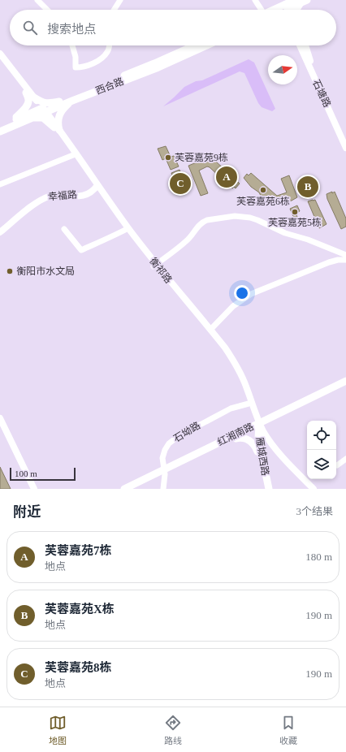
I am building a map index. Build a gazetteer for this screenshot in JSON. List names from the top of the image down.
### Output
{
  "streets": {
    "main road": ["西合路", "红湘南路", "雁城西路"],
    "street": [
      "石塘路",
      "幸福路",
      "衡祁路",
      "石坳路"
    ]
  },
  "crossings": [
    ["西合路", "衡祁路"],
    ["幸福路", "衡祁路"],
    ["衡祁路", "石坳路"],
    ["衡祁路", "红湘南路"],
    ["衡祁路", "雁城西路"],
    ["石坳路", "红湘南路"],
    ["红湘南路", "雁城西路"]
  ],
  "places": [
    "芙蓉嘉苑9栋",
    "芙蓉嘉苑6栋",
    "芙蓉嘉苑5栋",
    "衡阳市水文局"
  ],
  "scale_bar": "100 m",
  "north": "right",
  "page": {
    "search": "搜索地点",
    "pins": ["A", "C", "B"],
    "scale": "100 m",
    "heading": ["附近", "3个结果"],
    "list": [
      {
        "mark": "A",
        "name": "芙蓉嘉苑7栋",
        "note": "地点",
        "value": "180 m"
      },
      {
        "mark": "B",
        "name": "芙蓉嘉苑X栋",
        "note": "地点",
        "value": "190 m"
      },
      {
        "mark": "C",
        "name": "芙蓉嘉苑8栋",
        "note": "地点",
        "value": "190 m"
      }
    ],
    "nav": ["地图", "路线", "收藏"]
  }
}
